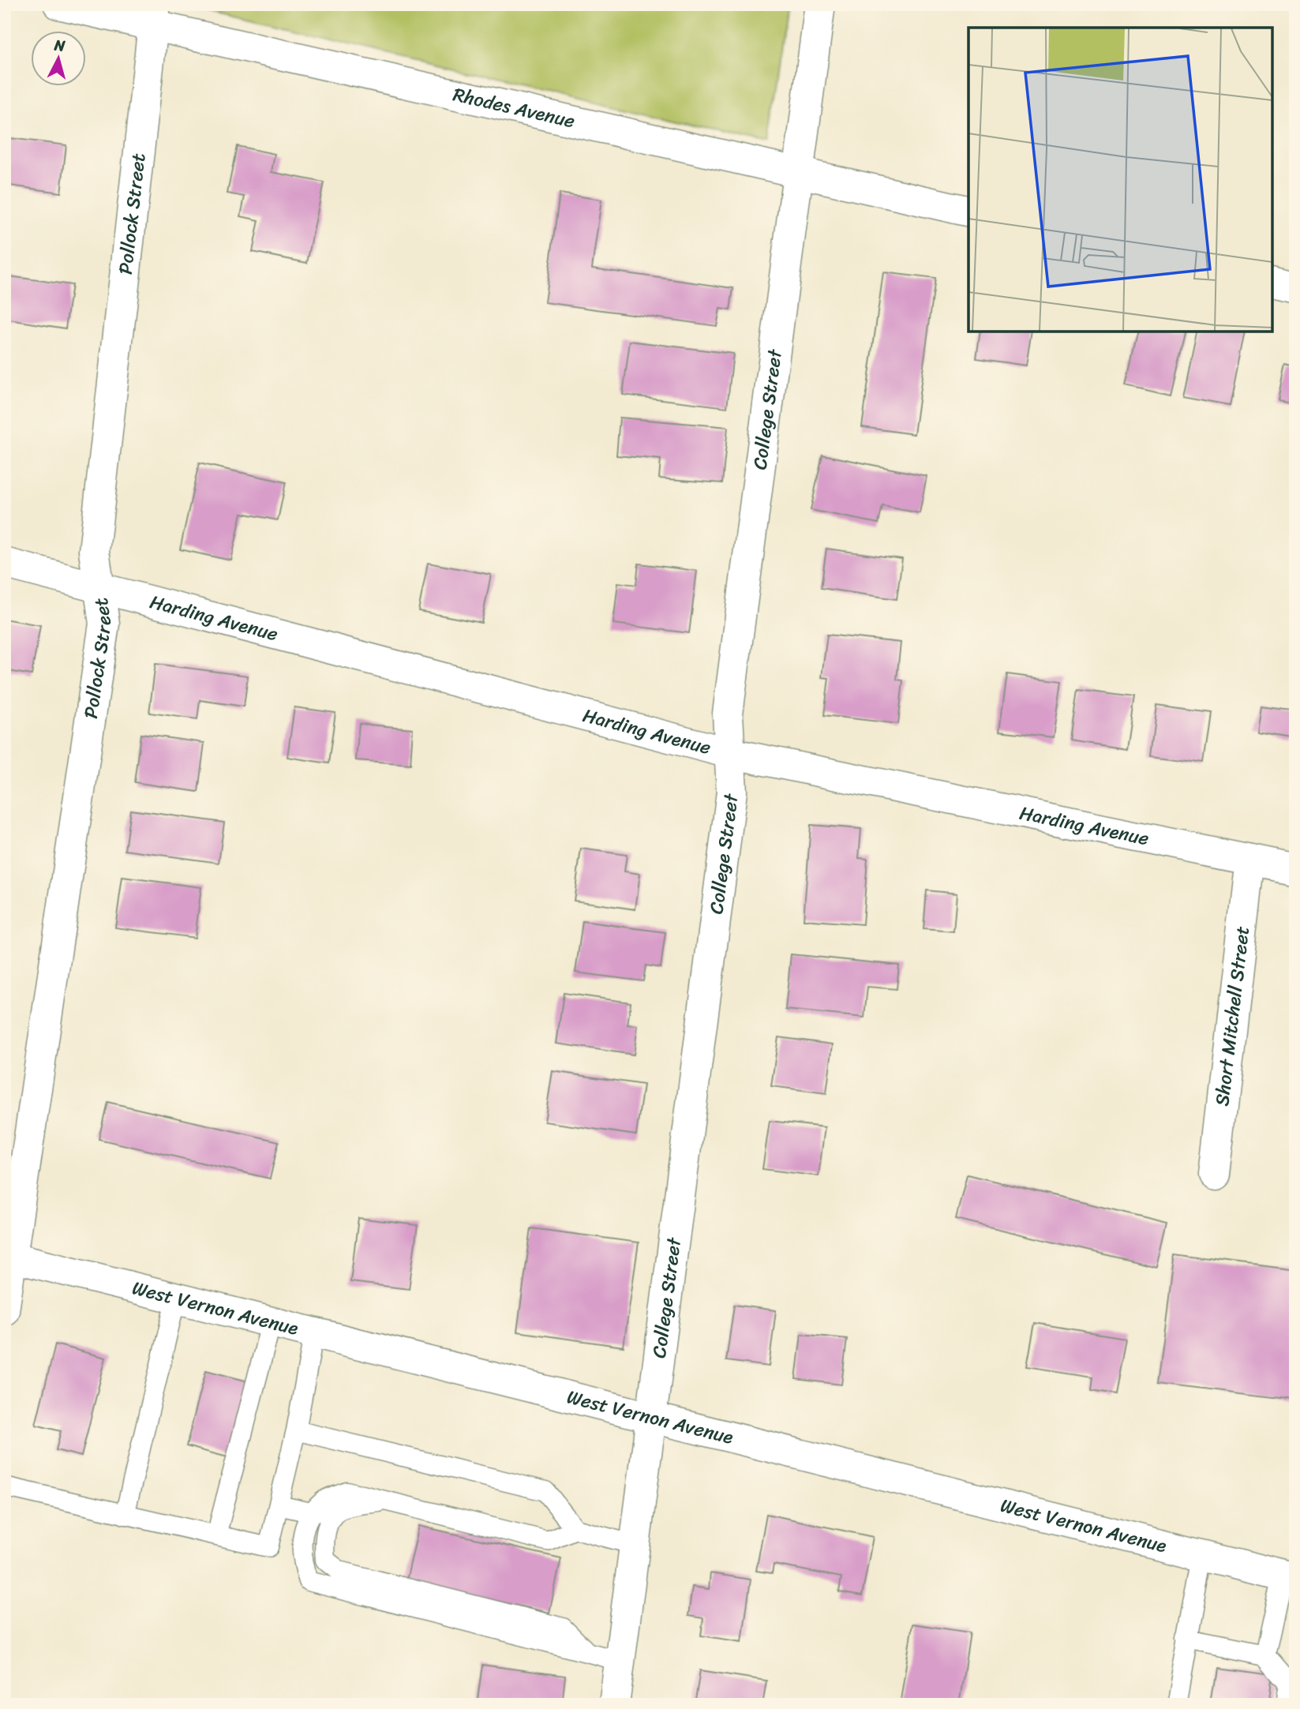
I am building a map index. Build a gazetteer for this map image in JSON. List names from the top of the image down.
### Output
{
  "streets": {
    "street": [
      "Rhodes Avenue",
      "Pollock Street",
      "College Street",
      "Harding Avenue",
      "Short Mitchell Street",
      "West Vernon Avenue"
    ]
  },
  "crossings": [
    ["Rhodes Avenue", "Pollock Street"],
    ["Rhodes Avenue", "College Street"],
    ["Pollock Street", "Harding Avenue"],
    ["Pollock Street", "West Vernon Avenue"],
    ["College Street", "Harding Avenue"],
    ["College Street", "West Vernon Avenue"],
    ["Harding Avenue", "Short Mitchell Street"]
  ],
  "north": "top"
}
